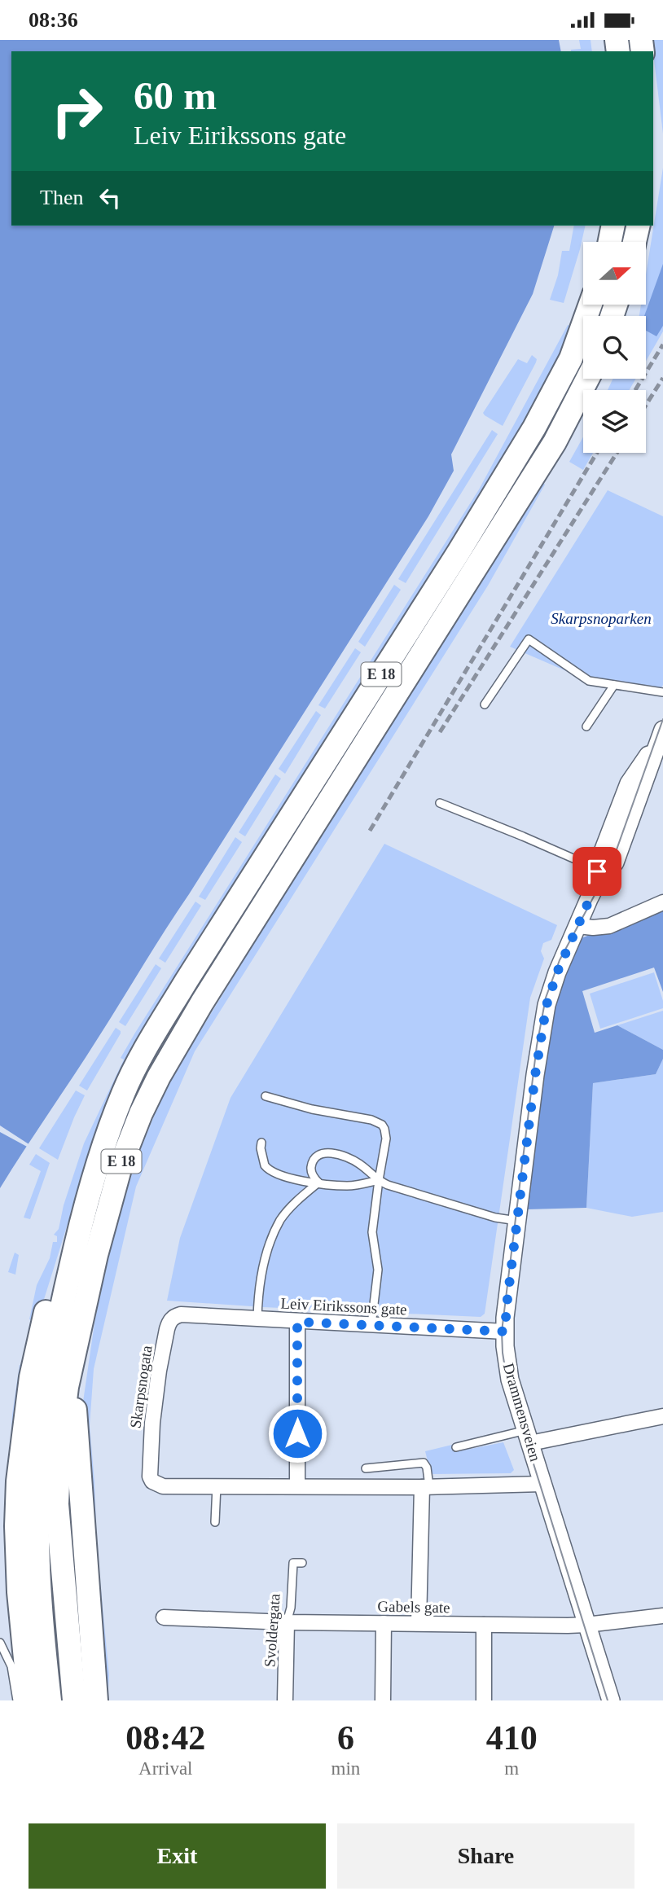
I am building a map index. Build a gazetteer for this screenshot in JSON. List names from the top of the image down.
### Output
{
  "streets": {
    "highway": ["E 18"],
    "street": [
      "Leiv Eirikssons gate",
      "Skarpsnogata",
      "Drammensveien",
      "Gabels gate",
      "Svoldergata"
    ]
  },
  "crossings": [
    ["Leiv Eirikssons gate", "Skarpsnogata"],
    ["Leiv Eirikssons gate", "Drammensveien"],
    ["Drammensveien", "Gabels gate"],
    ["Gabels gate", "Svoldergata"]
  ],
  "parks": ["Skarpsnoparken"],
  "north": "right",
  "page": {
    "status": "08:36",
    "turn": ["60 m", "Leiv Eirikssons gate"],
    "then": "Then",
    "eta": [
      "08:42",
      "Arrival",
      "6",
      "min",
      "410",
      "m"
    ],
    "buttons": ["Exit", "Share"]
  }
}
